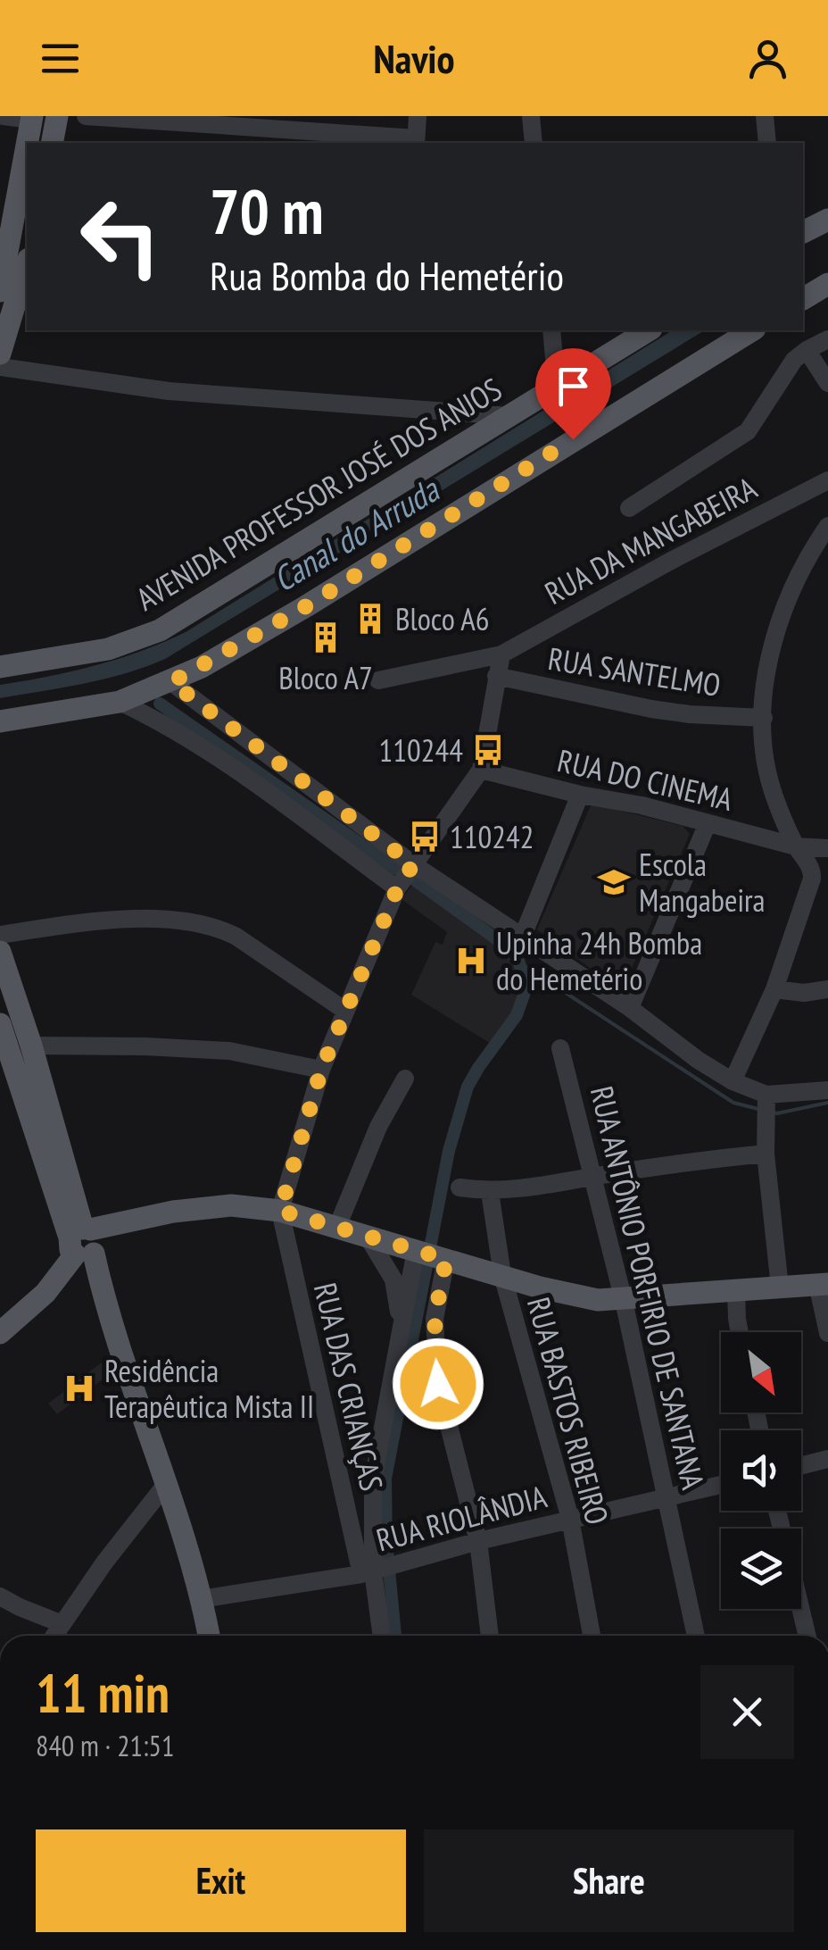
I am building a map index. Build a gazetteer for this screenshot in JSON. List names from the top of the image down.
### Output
{
  "streets": {
    "main road": ["AVENIDA PROFESSOR JOSÉ DOS ANJOS"],
    "street": [
      "RUA DA MANGABEIRA",
      "RUA SANTELMO",
      "RUA DO CINEMA",
      "RUA ANTÔNIO PORFIRIO DE SANTANA",
      "RUA DAS CRIANÇAS",
      "RUA BASTOS RIBEIRO",
      "RUA RIOLÂNDIA"
    ]
  },
  "crossings": [
    ["RUA ANTÔNIO PORFIRIO DE SANTANA", "RUA RIOLÂNDIA"],
    ["RUA DAS CRIANÇAS", "RUA RIOLÂNDIA"],
    ["RUA BASTOS RIBEIRO", "RUA RIOLÂNDIA"]
  ],
  "water": ["Canal do Arruda"],
  "places": {
    "building": ["Bloco A6", "Bloco A7"],
    "bus stop": ["110244", "110242"],
    "school or university": ["Escola Mangabeira"],
    "hospital": ["Upinha 24h Bomba do Hemetério", "Residência Terapêutica Mista II"]
  },
  "north": "bottom right",
  "page": {
    "header": "Navio",
    "turn": ["70 m", "Rua Bomba do Hemetério"],
    "heading": ["11 min", "840 m · 21:51"],
    "buttons": ["Exit", "Share"]
  }
}
